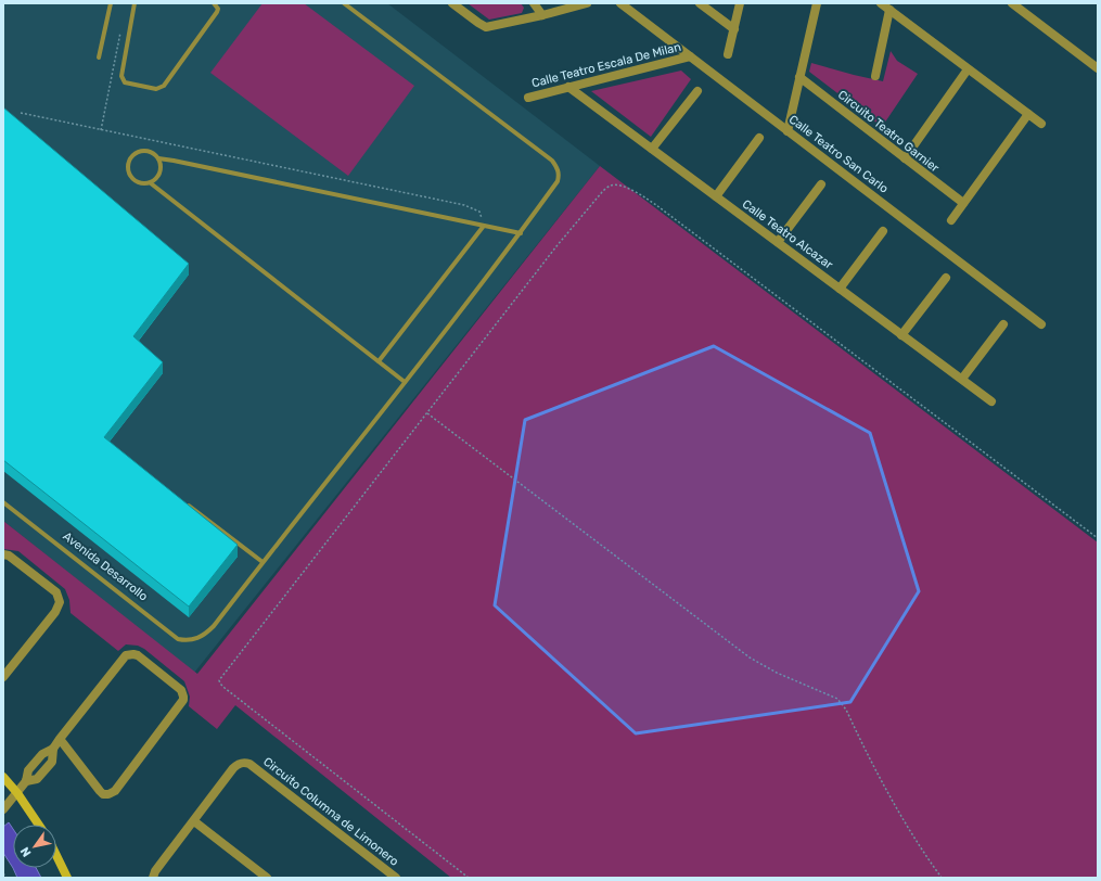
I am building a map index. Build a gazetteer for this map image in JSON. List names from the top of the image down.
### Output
{
  "streets": {
    "street": [
      "Calle Teatro Escala De Milan",
      "Circuito Teatro Garnier",
      "Calle Teatro San Carlo",
      "Calle Teatro Alcazar",
      "Circuito Columna de Limonero"
    ],
    "lane": ["Avenida Desarrollo"]
  },
  "crossings": [
    ["Calle Teatro Escala De Milan", "Calle Teatro San Carlo"],
    ["Calle Teatro Escala De Milan", "Calle Teatro Alcazar"]
  ],
  "north": "bottom left"
}
